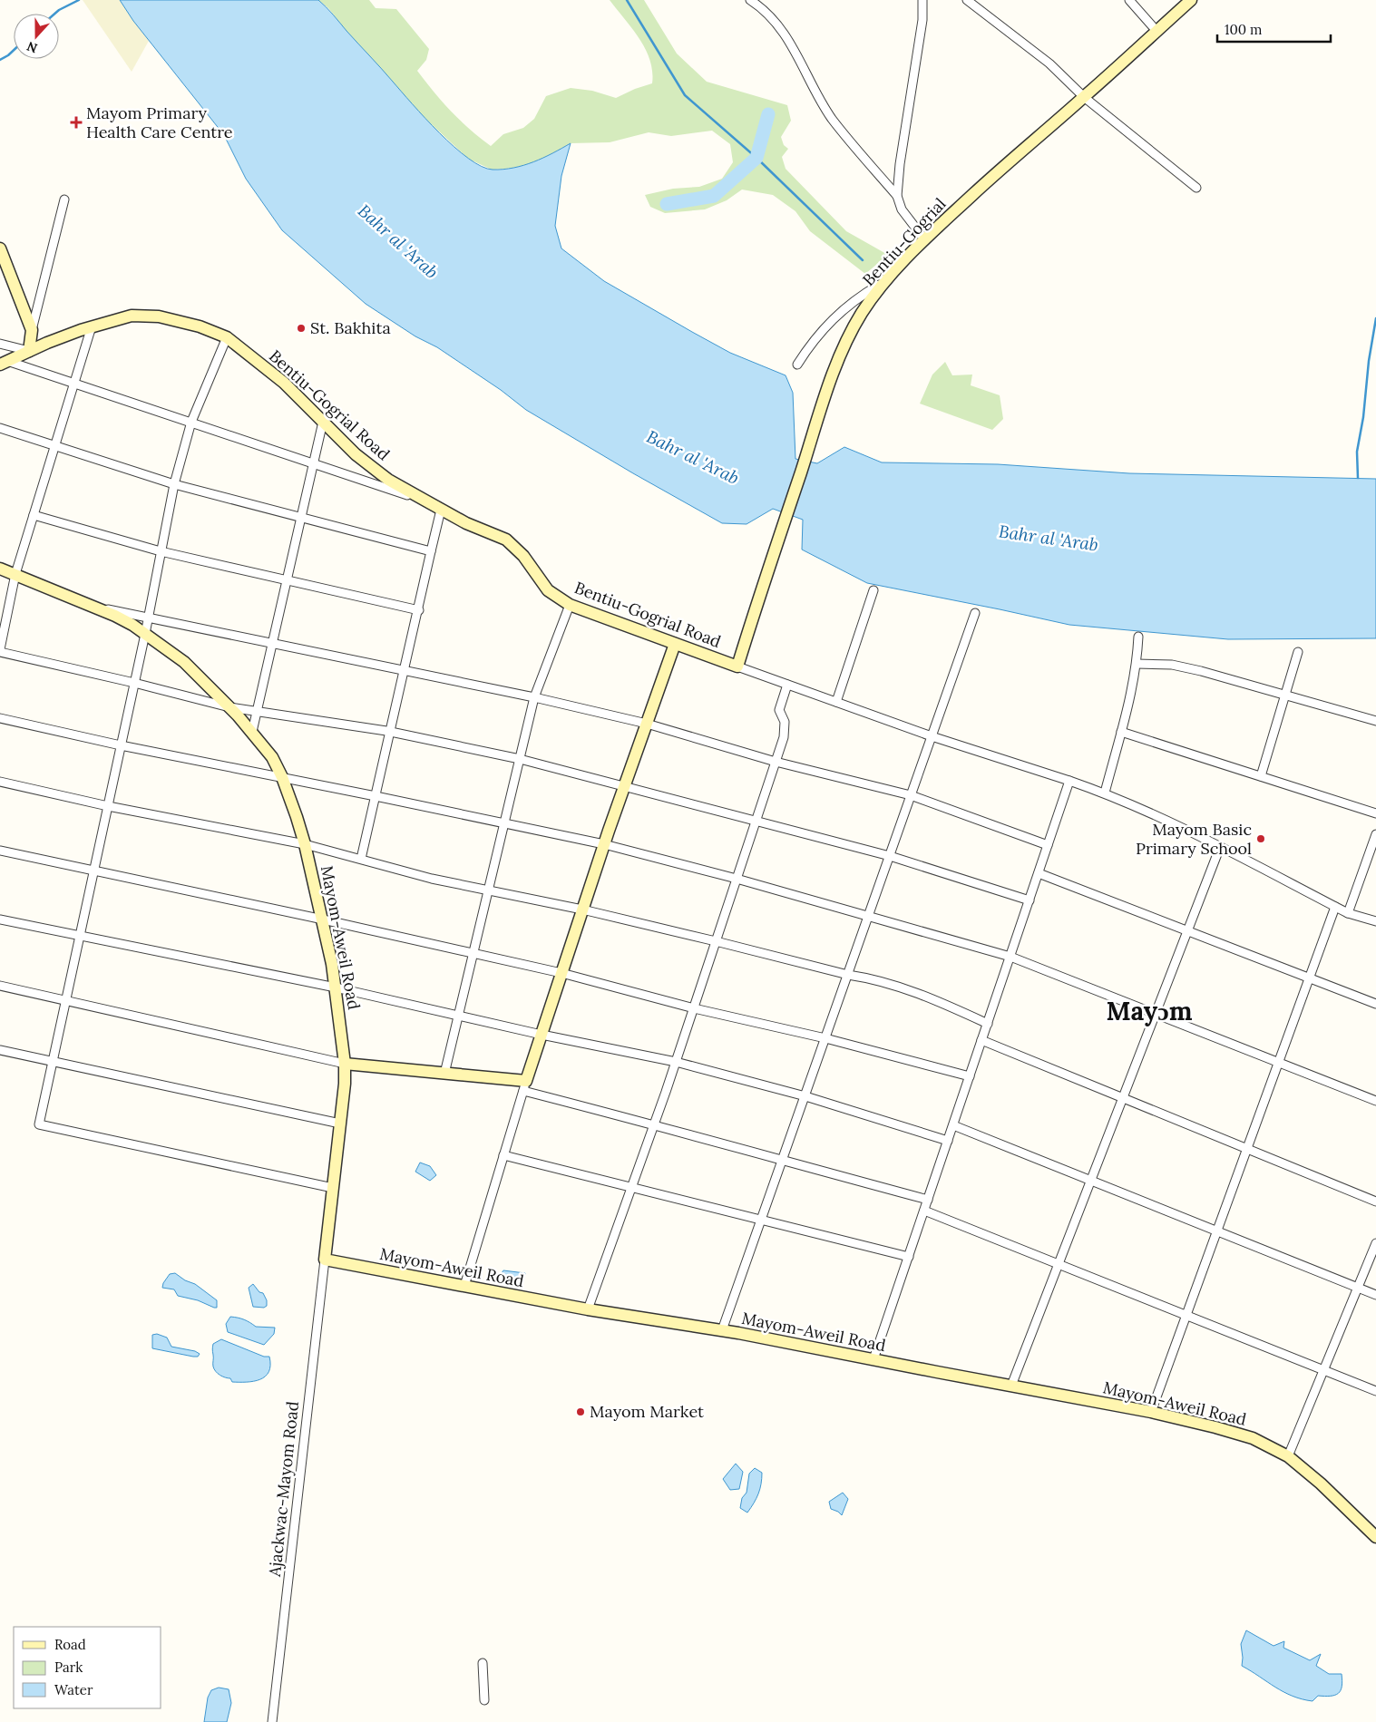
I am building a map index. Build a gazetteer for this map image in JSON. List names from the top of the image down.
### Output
{
  "streets": {
    "main road": ["Bentiu-Gogrial", "Bentiu-Gogrial Road", "Mayom-Aweil Road"],
    "street": ["Ajackwac-Mayom Road"]
  },
  "crossings": [
    ["Bentiu-Gogrial", "Bentiu-Gogrial Road"],
    ["Mayom-Aweil Road", "Ajackwac-Mayom Road"]
  ],
  "districts": ["Mayɔm"],
  "water": ["Bahr al 'Arab"],
  "places": {
    "health": ["Mayom Primary Health Care Centre"],
    "other": ["St. Bakhita", "Mayom Basic Primary School", "Mayom Market"]
  },
  "legend": ["Road", "Park", "Water"],
  "scale_bar": "100 m",
  "north": "bottom"
}
